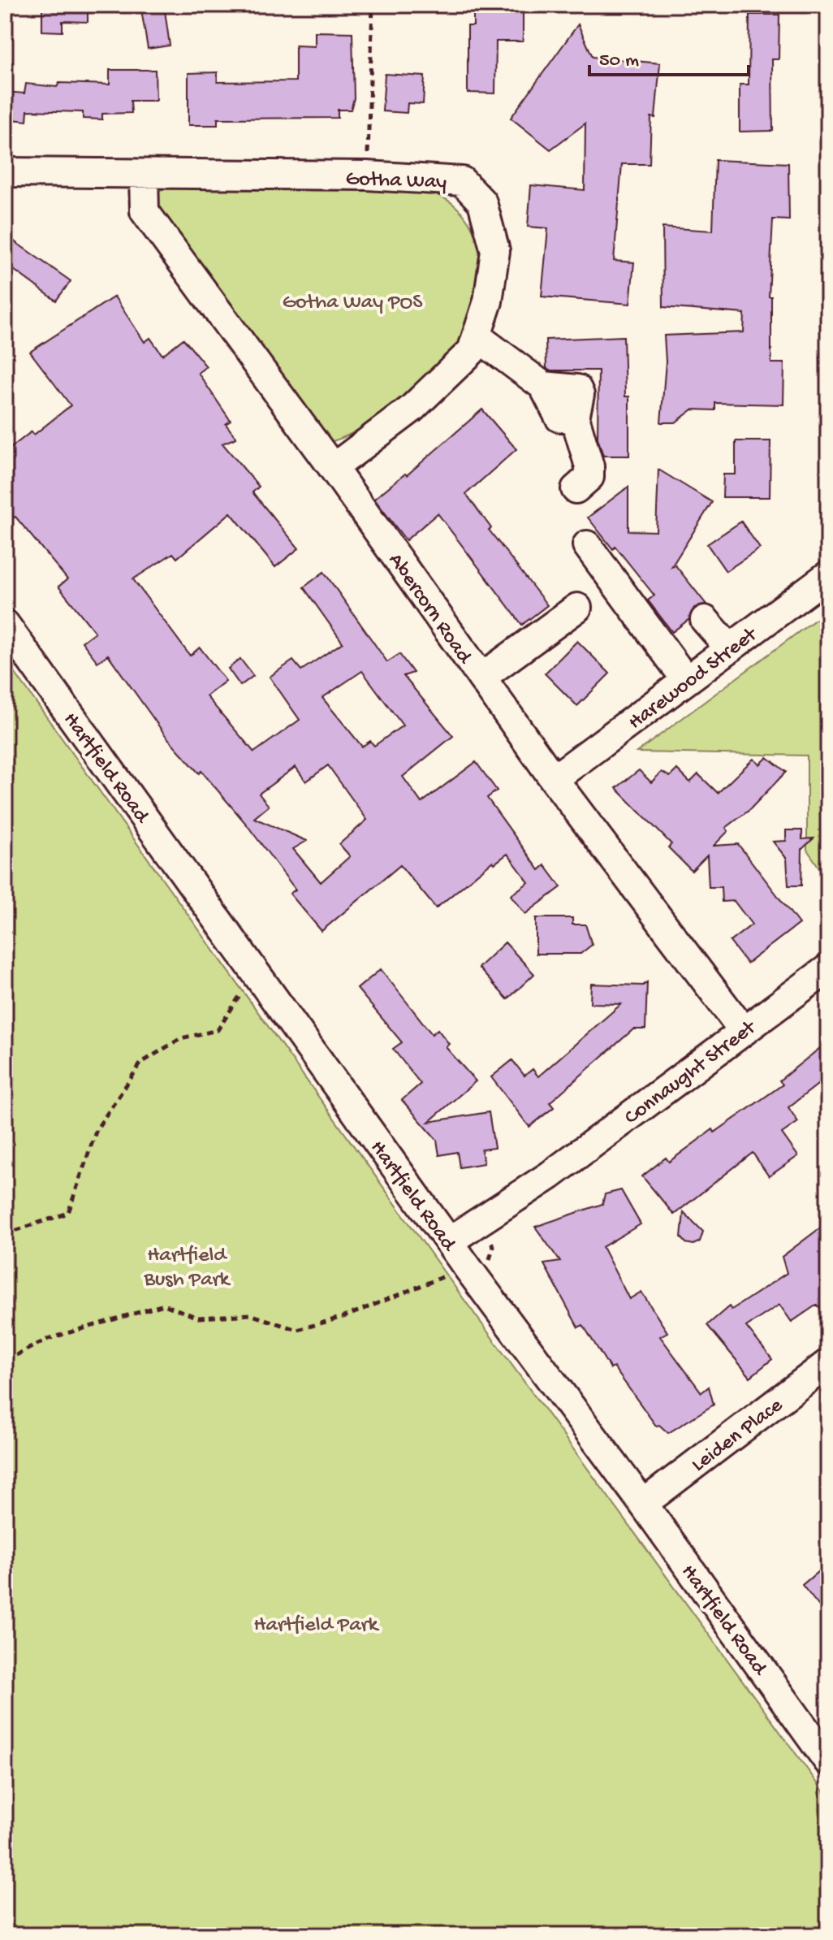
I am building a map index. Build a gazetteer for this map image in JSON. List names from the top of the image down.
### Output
{
  "streets": {
    "street": [
      "Gotha Way",
      "Abercorn Road",
      "Harewood Street",
      "Hartfield Road",
      "Connaught Street",
      "Leiden Place"
    ]
  },
  "crossings": [
    ["Gotha Way", "Abercorn Road"],
    ["Abercorn Road", "Harewood Street"],
    ["Abercorn Road", "Connaught Street"],
    ["Hartfield Road", "Connaught Street"],
    ["Hartfield Road", "Leiden Place"]
  ],
  "parks": ["Gotha Way POS", "Hartfield Bush Park", "Hartfield Park"],
  "scale_bar": "50 m"
}
